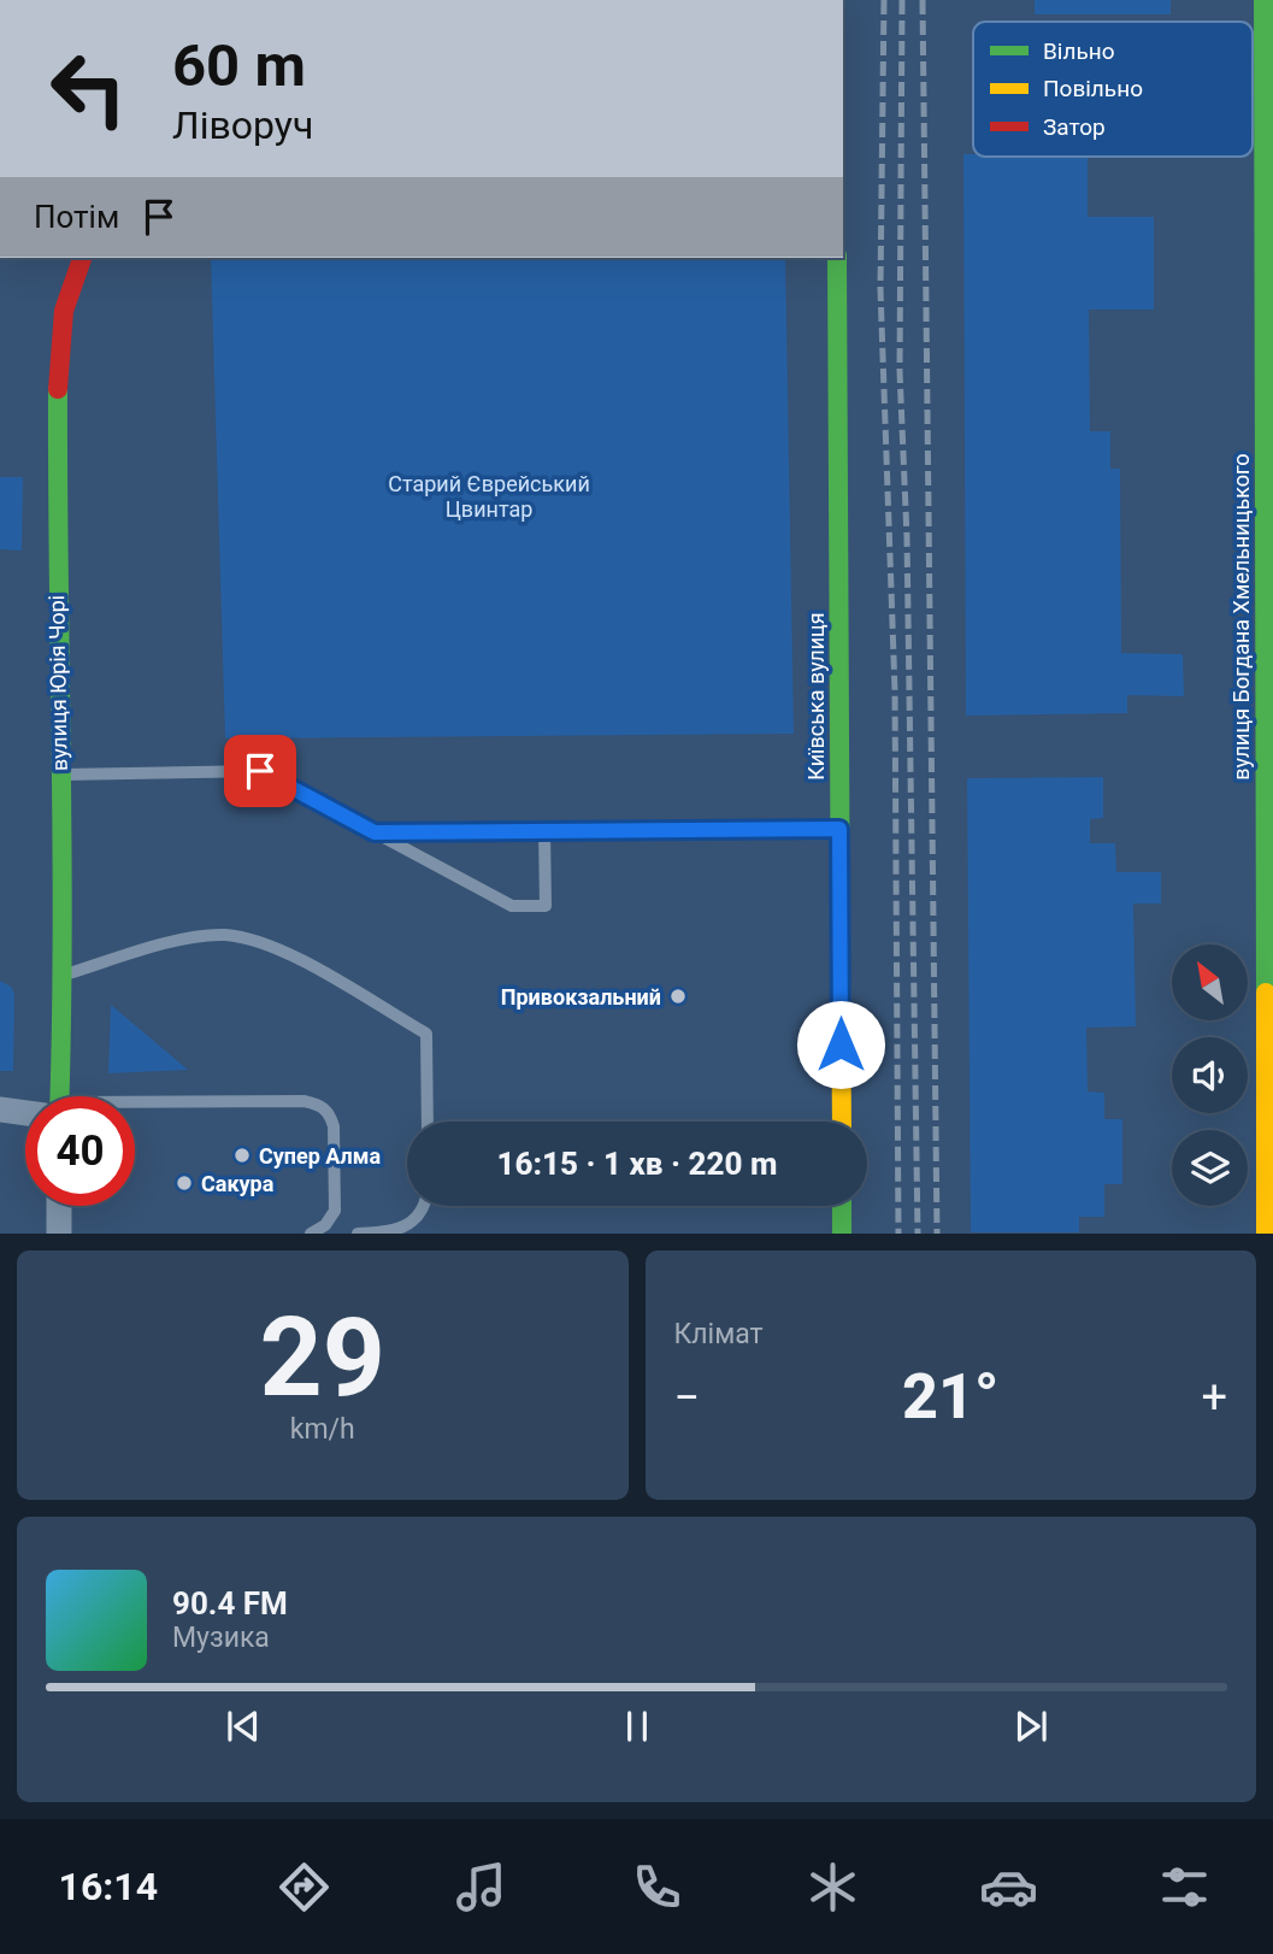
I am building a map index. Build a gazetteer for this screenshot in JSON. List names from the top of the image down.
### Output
{
  "streets": {
    "street": ["вулиця Богдана Хмельницького", "вулиця Юрія Чорі", "Київська вулиця"]
  },
  "parks": ["Старий Єврейський Цвинтар"],
  "places": ["Привокзальний", "Супер Алма", "Сакура"],
  "legend": ["Вільно", "Повільно", "Затор"],
  "north": "top left",
  "page": {
    "turn": ["60 m", "Ліворуч"],
    "then": "Потім",
    "limit": "40",
    "trip": "16:15 · 1 хв · 220 m",
    "tile": [
      ["29", "km/h"],
      "Клімат"
    ],
    "heat": ["−", "21°", "+"],
    "song": ["90.4 FM", "Музика"],
    "tabs": "16:14"
  }
}
